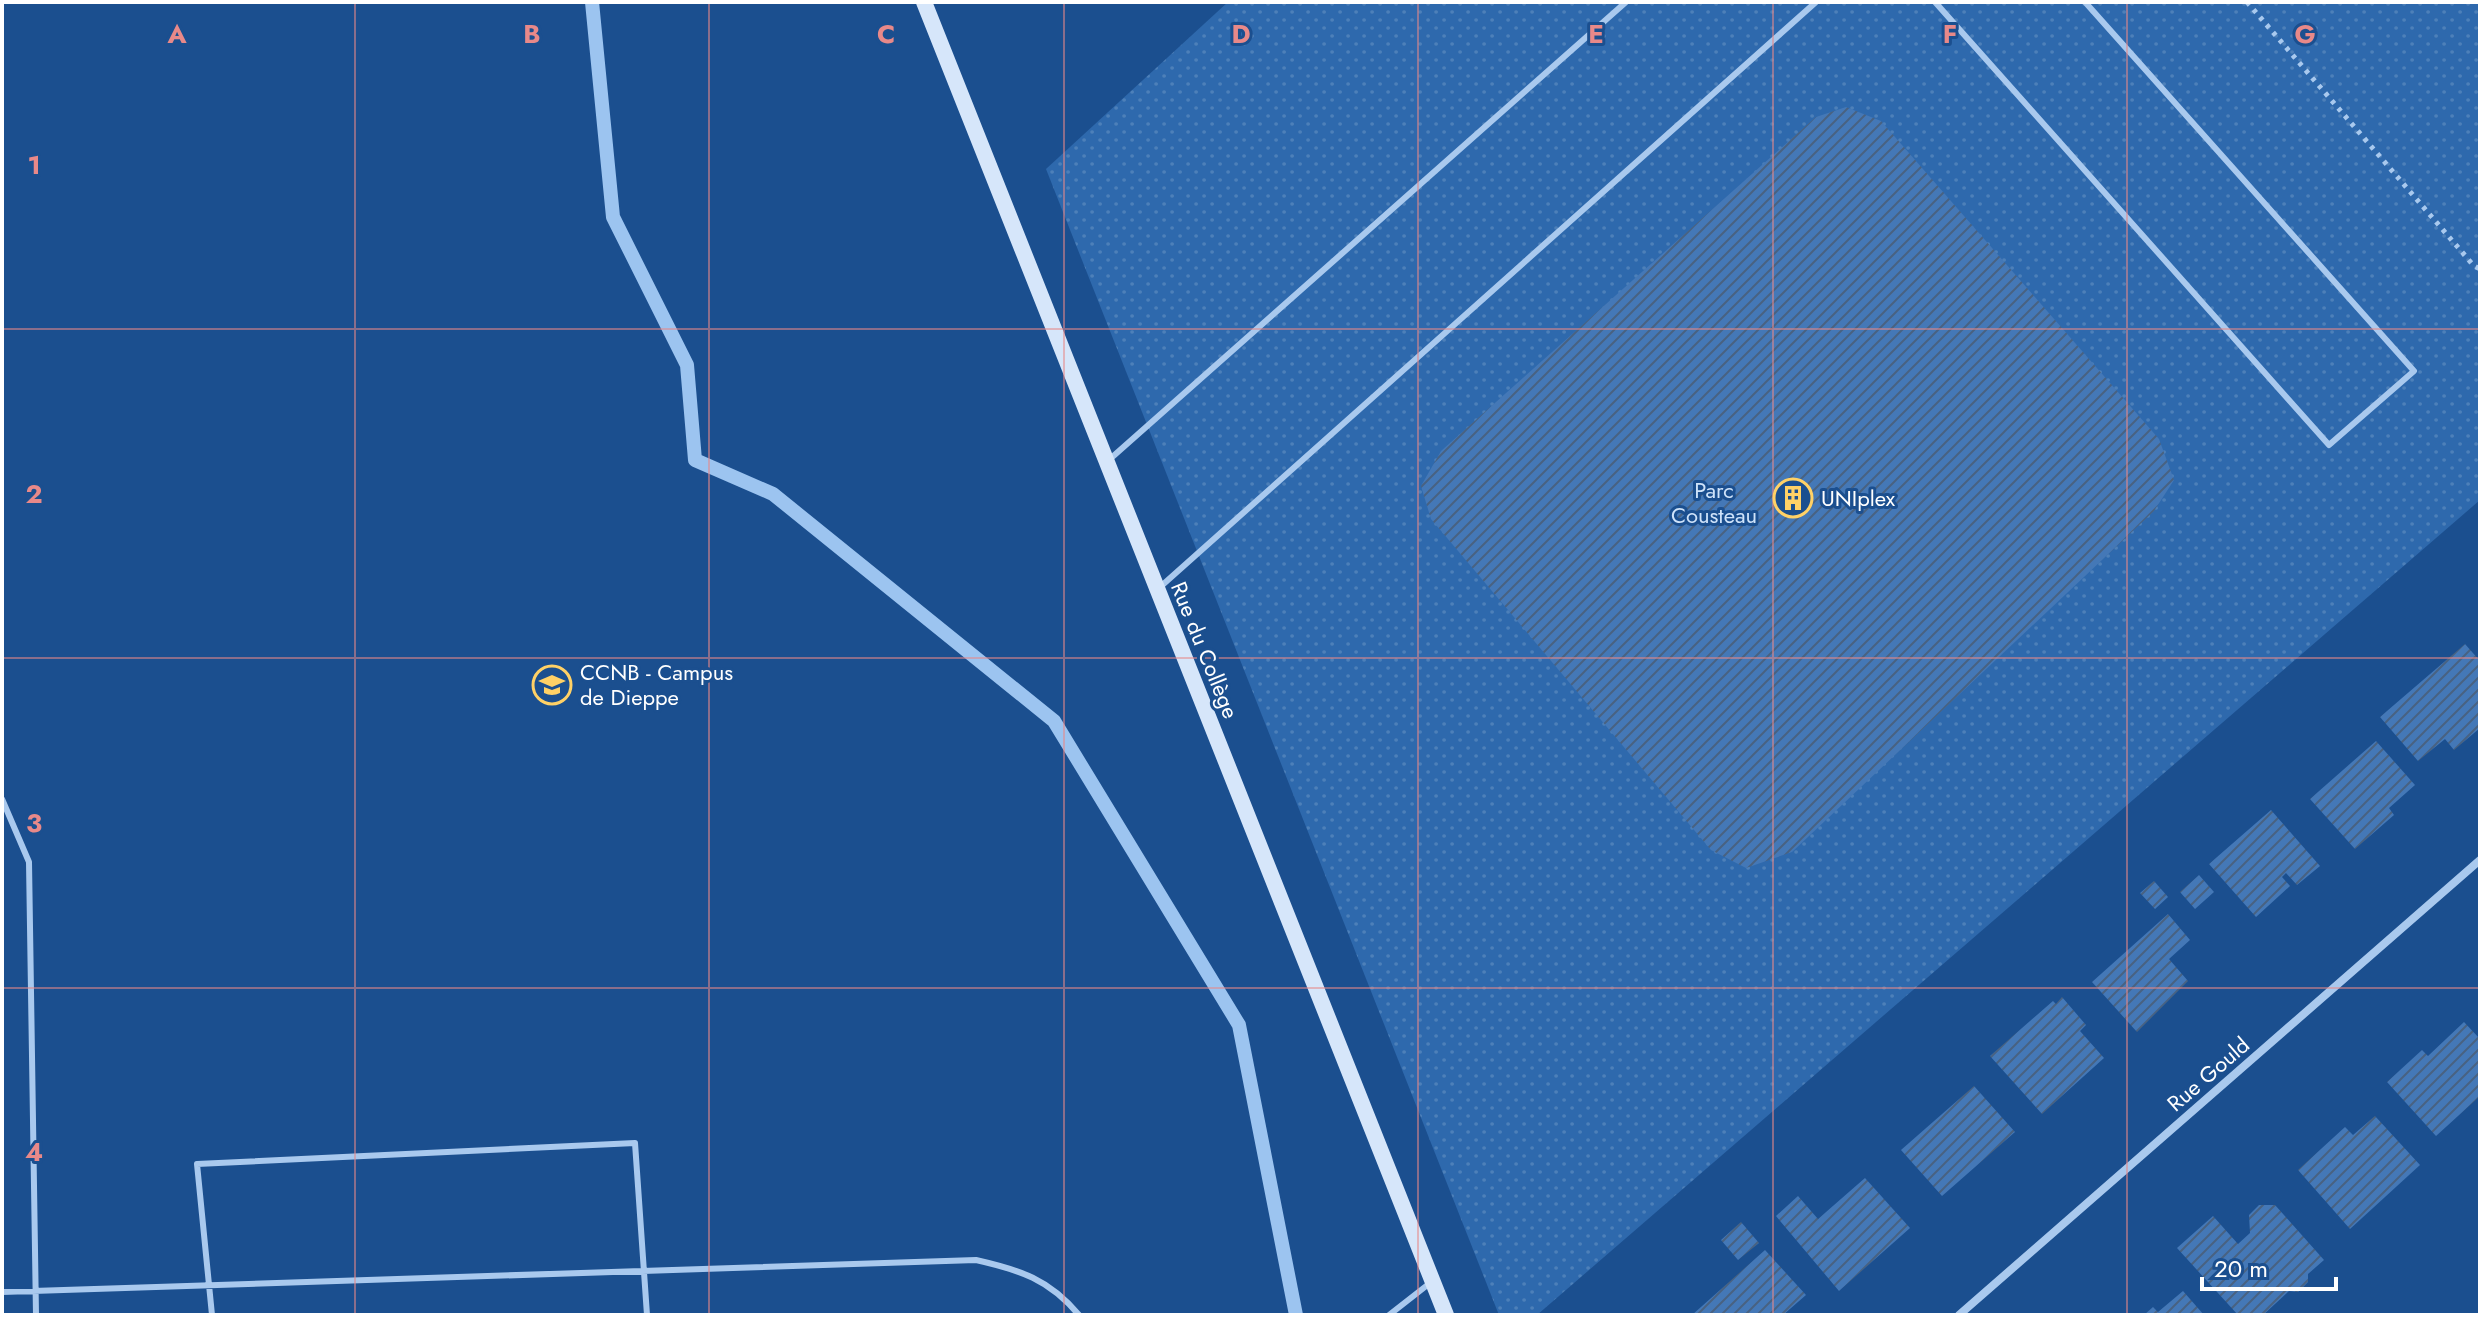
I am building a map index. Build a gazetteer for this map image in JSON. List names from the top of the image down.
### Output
{
  "streets": {
    "street": ["Rue du Collège", "Rue Gould"]
  },
  "parks": ["Parc Cousteau"],
  "places": {
    "building": ["UNIplex"],
    "school or university": ["CCNB - Campus de Dieppe"]
  },
  "scale_bar": "20 m",
  "grid": {
    "columns": [
      "A",
      "B",
      "C",
      "D",
      "E",
      "F",
      "G"
    ],
    "rows": [
      "1",
      "2",
      "3",
      "4"
    ]
  }
}
